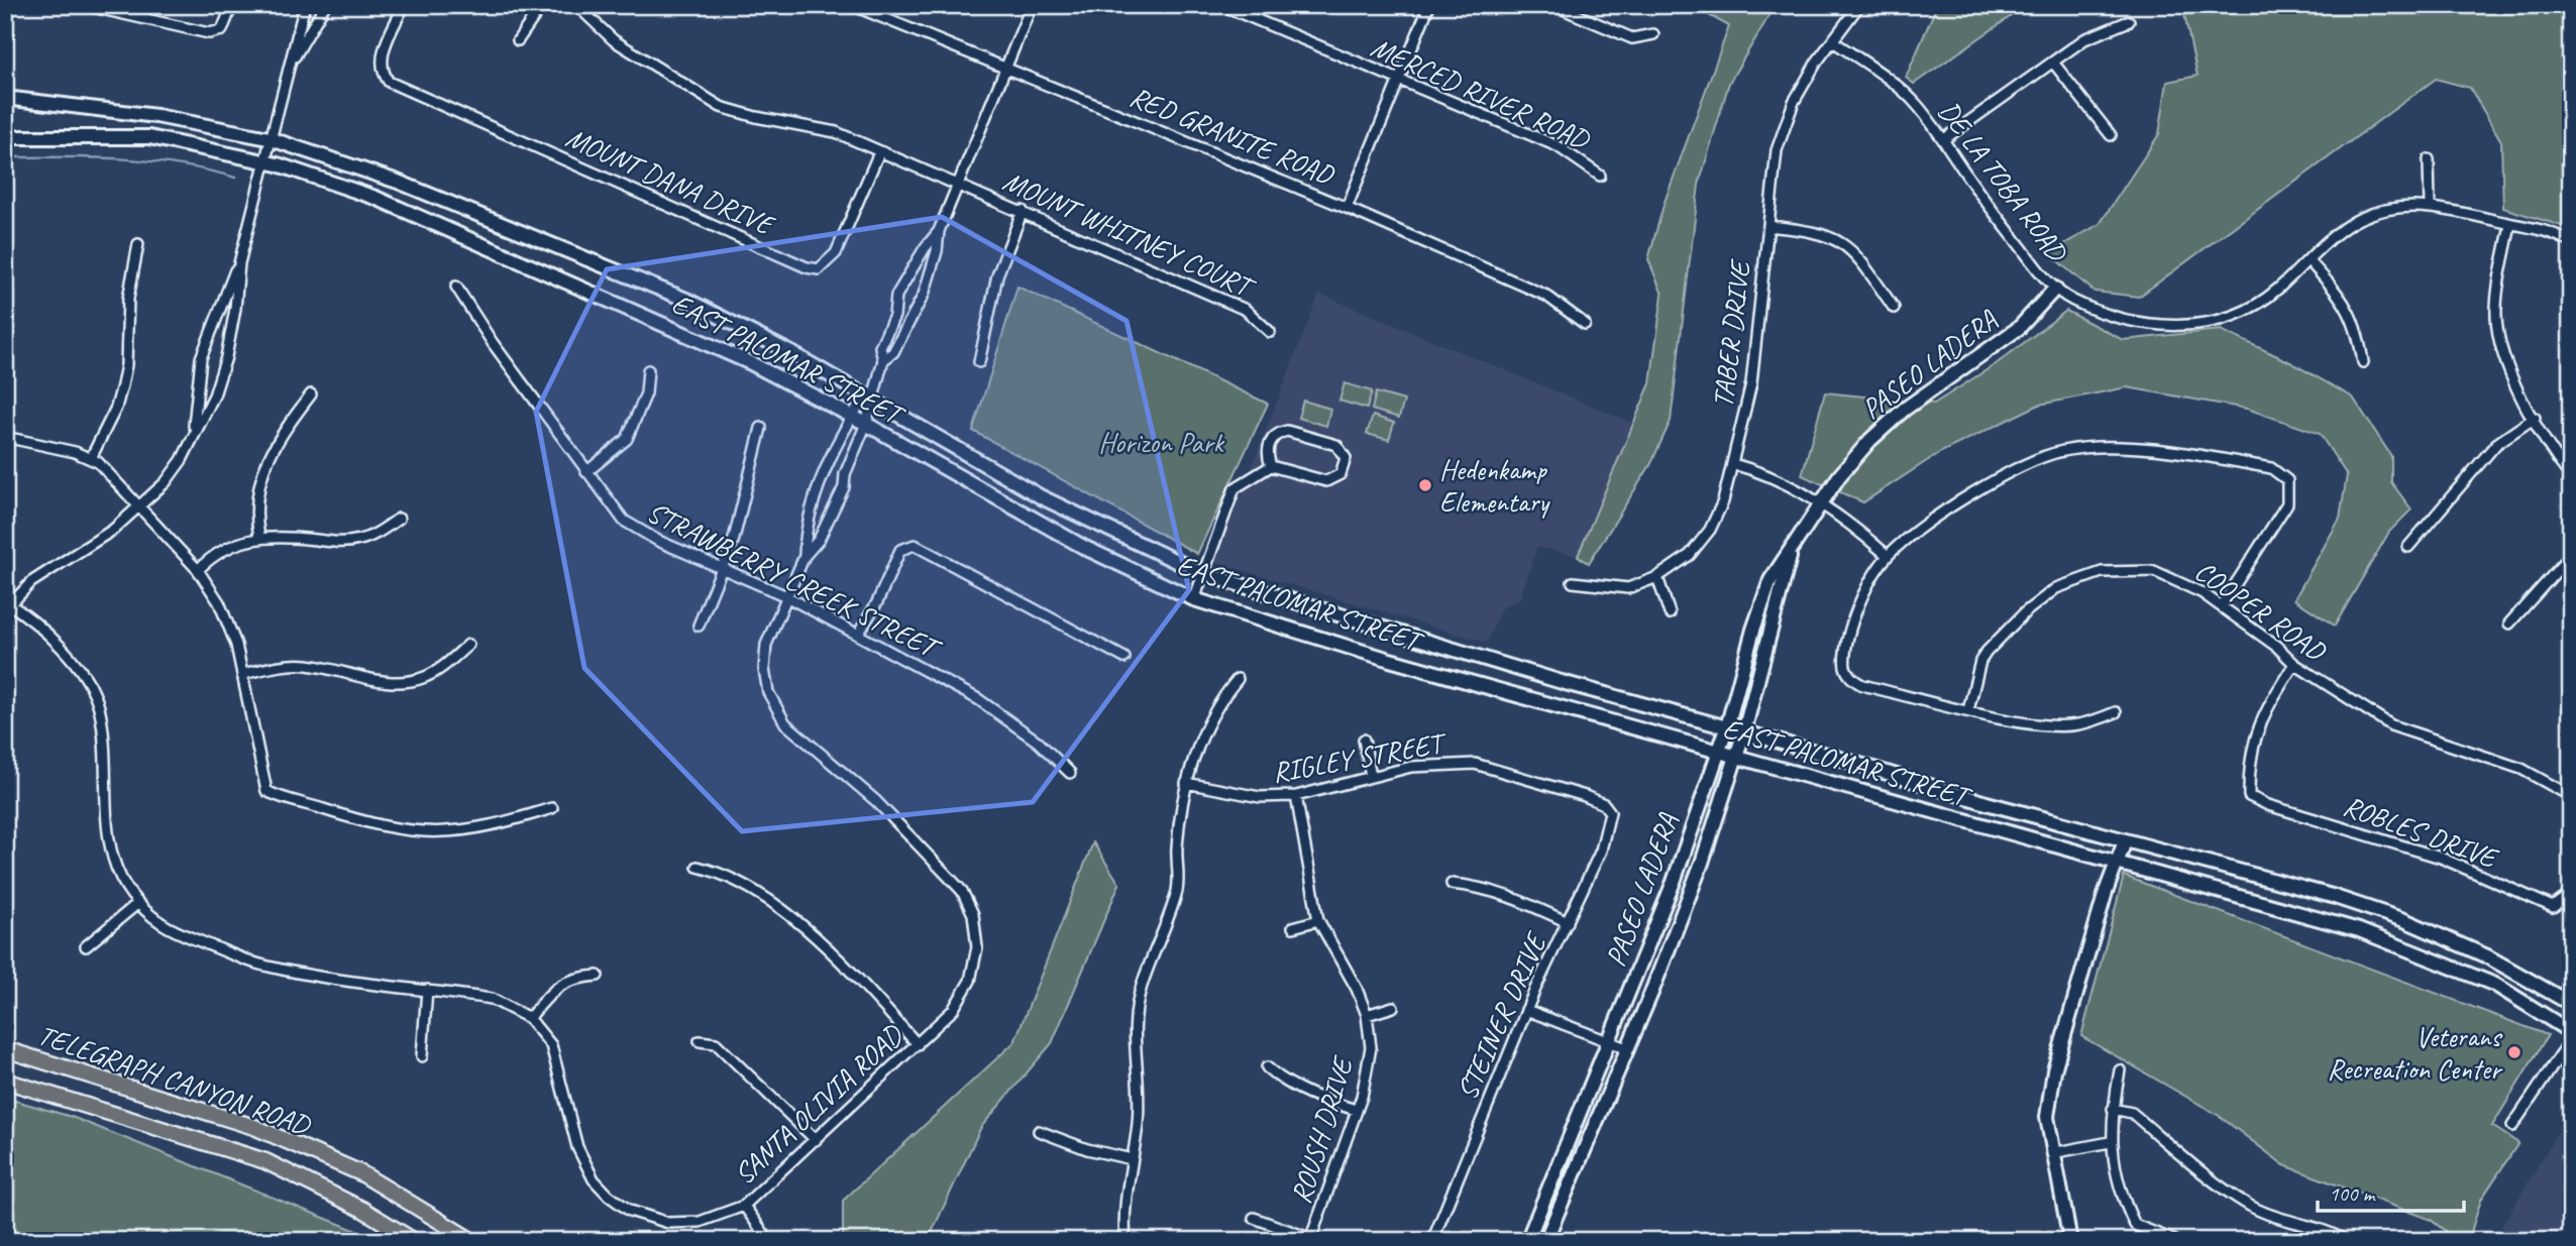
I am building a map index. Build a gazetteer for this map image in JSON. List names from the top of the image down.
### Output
{
  "streets": {
    "main road": ["EAST PALOMAR STREET", "PASEO LADERA", "TELEGRAPH CANYON ROAD"],
    "street": [
      "MERCED RIVER ROAD",
      "RED GRANITE ROAD",
      "MOUNT DANA DRIVE",
      "DE LA TOBA ROAD",
      "MOUNT WHITNEY COURT",
      "TABER DRIVE",
      "STRAWBERRY CREEK STREET",
      "COOPER ROAD",
      "RIGLEY STREET",
      "ROBLES DRIVE",
      "STEINER DRIVE",
      "SANTA OLIVIA ROAD",
      "ROUSH DRIVE"
    ]
  },
  "crossings": [
    ["RED GRANITE ROAD", "SANTA OLIVIA ROAD"],
    ["MOUNT DANA DRIVE", "MOUNT WHITNEY COURT"],
    ["DE LA TOBA ROAD", "TABER DRIVE"],
    ["DE LA TOBA ROAD", "PASEO LADERA"],
    ["MOUNT WHITNEY COURT", "SANTA OLIVIA ROAD"],
    ["EAST PALOMAR STREET", "PASEO LADERA"],
    ["EAST PALOMAR STREET", "SANTA OLIVIA ROAD"],
    ["STRAWBERRY CREEK STREET", "SANTA OLIVIA ROAD"],
    ["COOPER ROAD", "ROBLES DRIVE"],
    ["RIGLEY STREET", "STEINER DRIVE"],
    ["RIGLEY STREET", "ROUSH DRIVE"]
  ],
  "parks": ["Horizon Park"],
  "places": ["Hedenkamp Elementary", "Veterans Recreation Center"],
  "scale_bar": "100 m"
}
